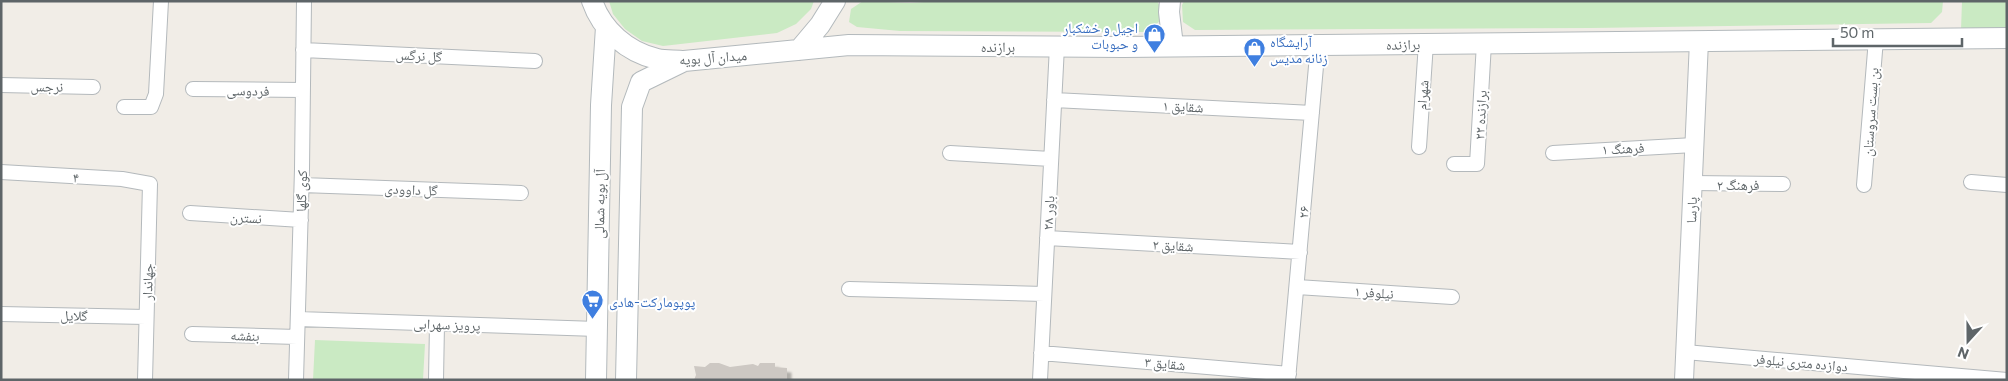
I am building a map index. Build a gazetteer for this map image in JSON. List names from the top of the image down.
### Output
{
  "streets": {
    "main road": ["برازنده", "میدان آل بویه", "آل بویه شمالی"],
    "street": [
      "گل نرگس",
      "نرجس",
      "فردوسی",
      "شهرام",
      "شقایق ۱",
      "بن بست سروستان",
      "برازنده ۲۲",
      "فرهنگ ۱",
      "۴",
      "فرهنگ ۲",
      "گل داوودی",
      "کوی گلها",
      "پارسا",
      "۲۶",
      "باور ۲۸",
      "نسترن",
      "شقایق ۲",
      "جهاندار",
      "نیلوفر ۱",
      "گلایل",
      "پرویز سهرابی",
      "بنفشه",
      "دوازده متری نیلوفر",
      "شقایق ۳"
    ]
  },
  "crossings": [
    ["برازنده", "میدان آل بویه"],
    ["برازنده", "شهرام"],
    ["برازنده", "بن بست سروستان"],
    ["برازنده", "برازنده ۲۲"],
    ["برازنده", "پارسا"],
    ["برازنده", "۲۶"],
    ["برازنده", "باور ۲۸"],
    ["گل نرگس", "کوی گلها"],
    ["میدان آل بویه", "آل بویه شمالی"],
    ["فردوسی", "کوی گلها"],
    ["شقایق ۱", "۲۶"],
    ["شقایق ۱", "باور ۲۸"],
    ["فرهنگ ۱", "پارسا"],
    ["۴", "جهاندار"],
    ["فرهنگ ۲", "پارسا"],
    ["گل داوودی", "کوی گلها"],
    ["کوی گلها", "نسترن"],
    ["کوی گلها", "پرویز سهرابی"],
    ["کوی گلها", "بنفشه"],
    ["آل بویه شمالی", "پرویز سهرابی"],
    ["پارسا", "دوازده متری نیلوفر"],
    ["۲۶", "شقایق ۲"],
    ["۲۶", "نیلوفر ۱"],
    ["۲۶", "شقایق ۳"],
    ["باور ۲۸", "شقایق ۲"],
    ["باور ۲۸", "شقایق ۳"],
    ["جهاندار", "گلایل"]
  ],
  "places": {
    "shop": ["اجیل و خشکبار و حبوبات", "آرایشگاه زنانه مدیس"],
    "supermarket": ["پوپومارکت-هادی"]
  },
  "scale_bar": "50 m",
  "north": "bottom"
}
